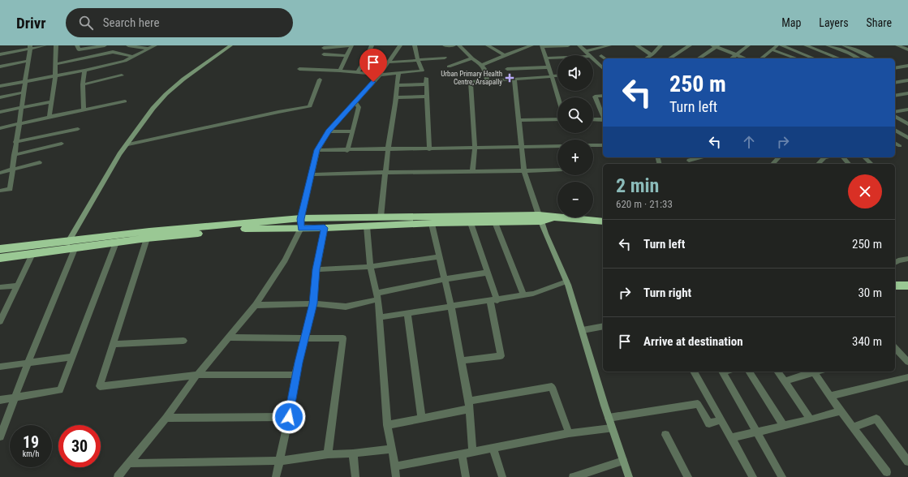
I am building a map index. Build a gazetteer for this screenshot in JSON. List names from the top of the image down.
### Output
{
  "places": {
    "health": ["Urban Primary Health Centre, Arsapally"]
  },
  "page": {
    "header": "Drivr",
    "search": "Search here",
    "nav": ["Map", "Layers", "Share"],
    "map_buttons": ["+", "−"],
    "turn": ["250 m", "Turn left"],
    "heading": ["2 min", "620 m · 21:33"],
    "list": [
      {
        "name": "Turn left",
        "value": "250 m"
      },
      {
        "name": "Turn right",
        "value": "30 m"
      },
      {
        "name": "Arrive at destination",
        "value": "340 m"
      }
    ],
    "speed": "19 km/h",
    "limit": "30"
  }
}
